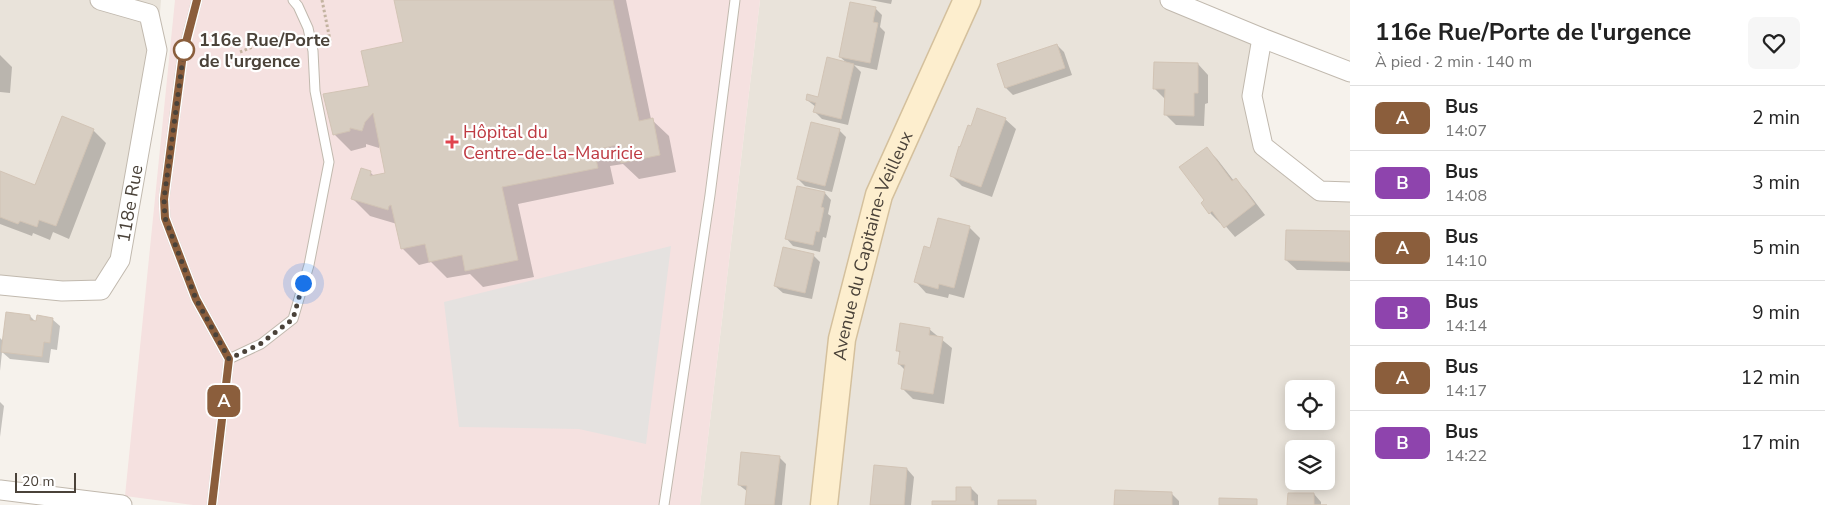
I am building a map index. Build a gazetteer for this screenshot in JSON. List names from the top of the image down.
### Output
{
  "streets": {
    "street": ["118e Rue", "Avenue du Capitaine-Veilleux"]
  },
  "places": {
    "other": ["116e Rue/Porte de l'urgence"],
    "health": ["Hôpital du Centre-de-la-Mauricie"]
  },
  "lines": ["bus line A"],
  "scale_bar": "20 m",
  "page": {
    "on_map": "A",
    "heading": ["116e Rue/Porte de l'urgence", "À pied · 2 min · 140 m"],
    "list": [
      {
        "mark": "A",
        "name": "Bus",
        "note": "14:07",
        "value": "2 min"
      },
      {
        "mark": "B",
        "name": "Bus",
        "note": "14:08",
        "value": "3 min"
      },
      {
        "mark": "A",
        "name": "Bus",
        "note": "14:10",
        "value": "5 min"
      },
      {
        "mark": "B",
        "name": "Bus",
        "note": "14:14",
        "value": "9 min"
      },
      {
        "mark": "A",
        "name": "Bus",
        "note": "14:17",
        "value": "12 min"
      },
      {
        "mark": "B",
        "name": "Bus",
        "note": "14:22",
        "value": "17 min"
      }
    ],
    "scale": "20 m"
  }
}
